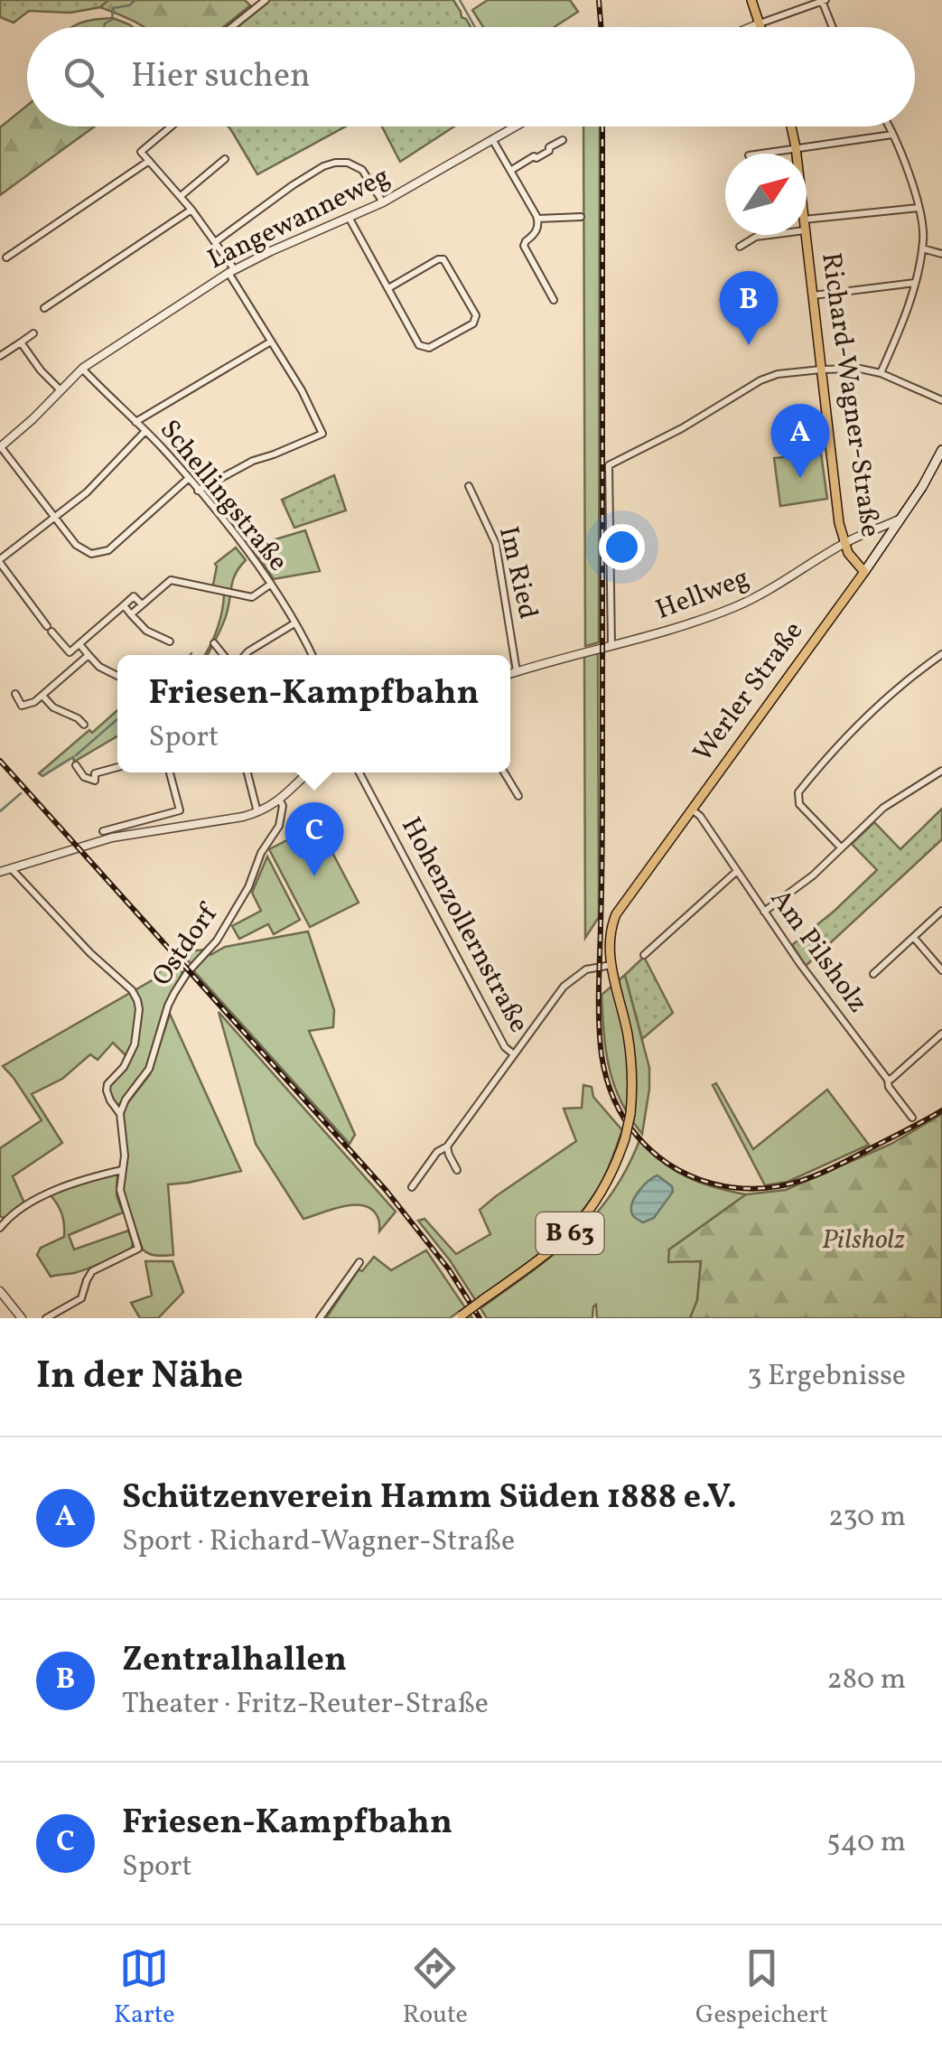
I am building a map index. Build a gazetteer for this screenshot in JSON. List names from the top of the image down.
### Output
{
  "streets": {
    "main road": ["Richard-Wagner-Straße", "Werler Straße", "B 63"],
    "street": [
      "Langewanneweg",
      "Schellingstraße",
      "Im Ried",
      "Hellweg",
      "Hohenzollernstraße",
      "Ostdorf",
      "Am Pilsholz"
    ]
  },
  "crossings": [
    ["Langewanneweg", "Schellingstraße"],
    ["Richard-Wagner-Straße", "Hellweg"],
    ["Richard-Wagner-Straße", "Werler Straße"],
    ["Im Ried", "Hellweg"],
    ["Hellweg", "Werler Straße"],
    ["Werler Straße", "Am Pilsholz"]
  ],
  "parks": ["Pilsholz"],
  "north": "top right",
  "page": {
    "search": "Hier suchen",
    "pins": ["B", "A", "C"],
    "popup": ["Friesen-Kampfbahn", "Sport"],
    "heading": ["In der Nähe", "3 Ergebnisse"],
    "list": [
      {
        "mark": "A",
        "name": "Schützenverein Hamm Süden 1888 e.V.",
        "note": "Sport · Richard-Wagner-Straße",
        "value": "230 m"
      },
      {
        "mark": "B",
        "name": "Zentralhallen",
        "note": "Theater · Fritz-Reuter-Straße",
        "value": "280 m"
      },
      {
        "mark": "C",
        "name": "Friesen-Kampfbahn",
        "note": "Sport",
        "value": "540 m"
      }
    ],
    "nav": ["Karte", "Route", "Gespeichert"]
  }
}
